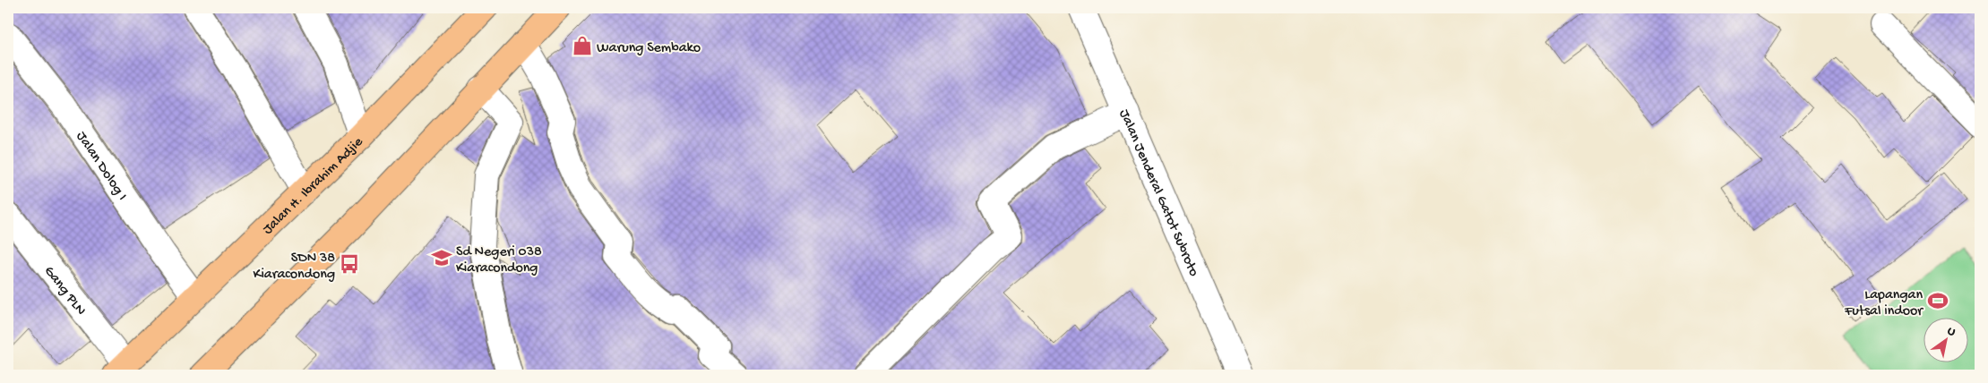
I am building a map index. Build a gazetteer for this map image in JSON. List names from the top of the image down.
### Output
{
  "streets": {
    "main road": ["Jalan H. Ibrahim Adjie"],
    "street": ["Jalan Dolog I", "Jalan Jenderal Gatot Subroto", "Gang PLN"]
  },
  "crossings": [
    ["Jalan Dolog I", "Jalan H. Ibrahim Adjie"],
    ["Jalan H. Ibrahim Adjie", "Gang PLN"]
  ],
  "places": {
    "shop": ["Warung Sembako"],
    "school or university": ["Sd Negeri 038 Kiaracondong"],
    "bus stop": ["SDN 38 Kiaracondong"],
    "sports": ["Lapangan Futsal indoor"]
  },
  "north": "top right"
}
